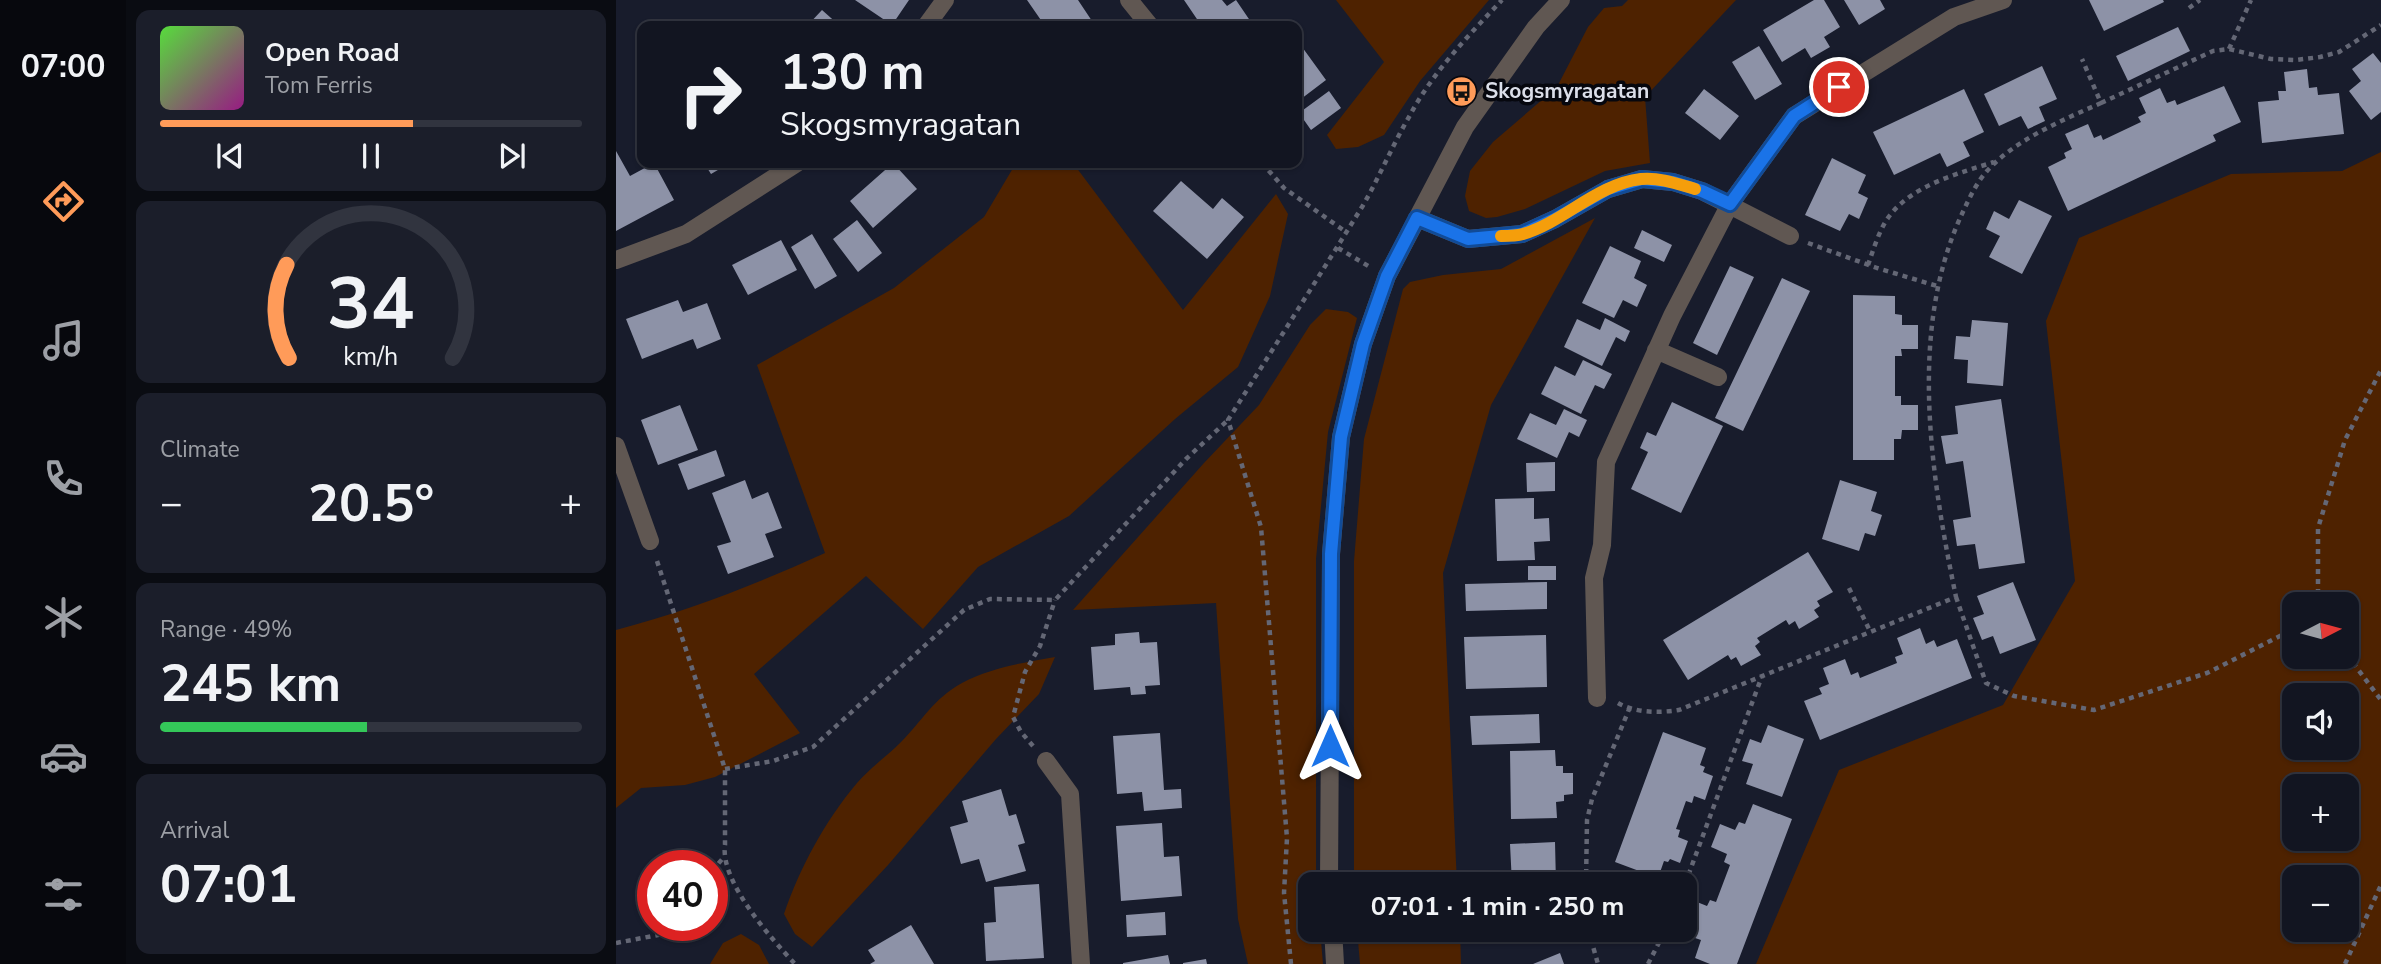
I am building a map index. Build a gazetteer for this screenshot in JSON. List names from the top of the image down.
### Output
{
  "places": {
    "bus stop": ["Skogsmyragatan"]
  },
  "north": "right",
  "page": {
    "tabs": "07:00",
    "turn": ["130 m", "Skogsmyragatan"],
    "song": ["Open Road", "Tom Ferris"],
    "tile": [
      "Climate",
      ["Range · 49%", "245 km"],
      ["Arrival", "07:01"]
    ],
    "heat": ["−", "20.5°", "+"],
    "map_buttons": ["+", "−"],
    "limit": "40",
    "trip": "07:01 · 1 min · 250 m",
    "gauge": ["34", "km/h"]
  }
}
